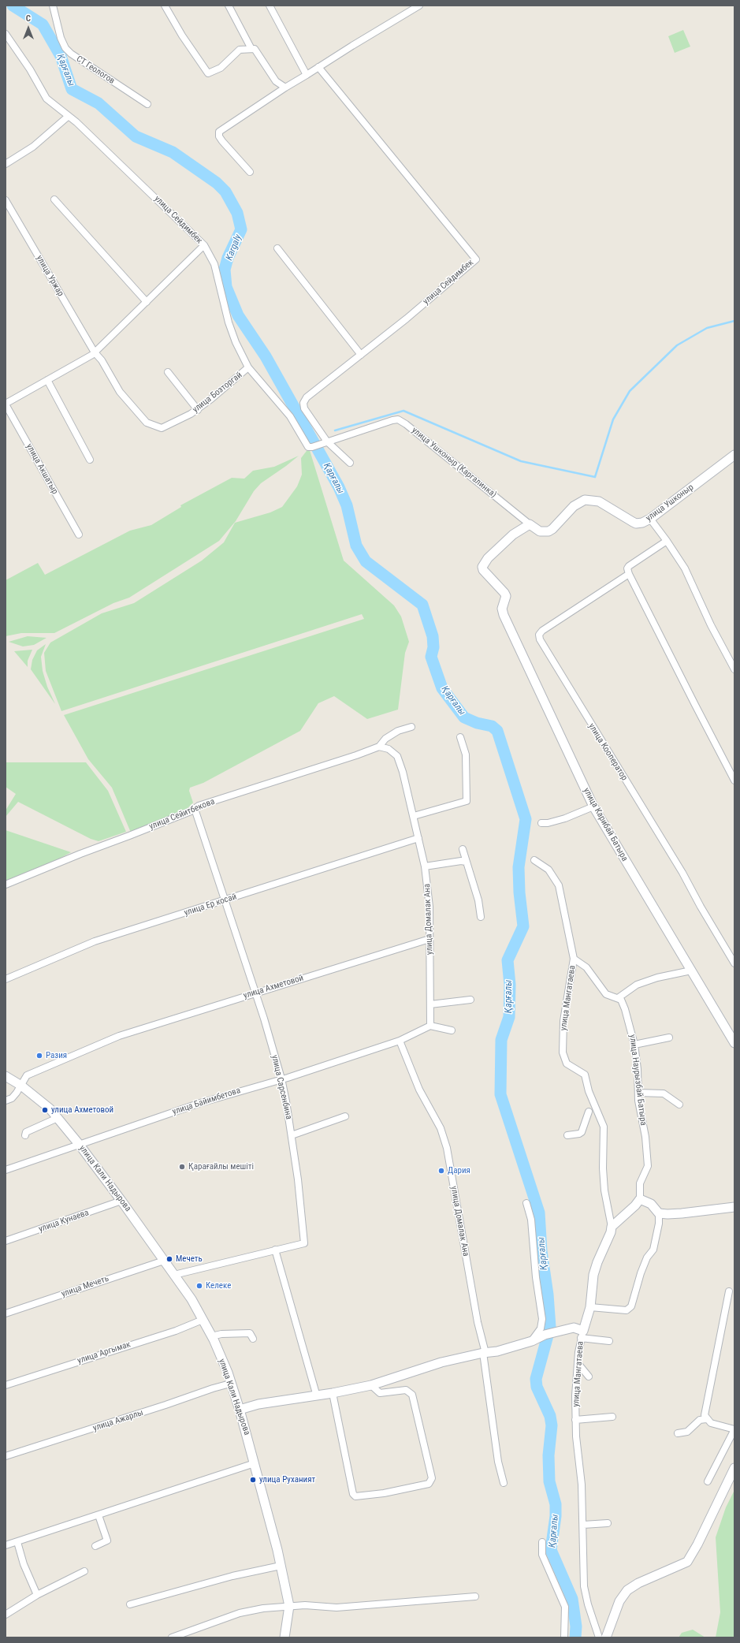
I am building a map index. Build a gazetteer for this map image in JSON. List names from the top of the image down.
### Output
{
  "streets": {
    "street": [
      "СТ Геологов",
      "улица Сейдимбек",
      "улица Уржар",
      "улица Бозторгай",
      "улица Ушконыр (Каргалинка)",
      "улица Акшатыр",
      "улица Ушконыр",
      "улица Кооператор",
      "улица Сейитбекова",
      "улица Карибай Батыра",
      "улица Ер косай",
      "улица Домалак Ана",
      "улица Ахметовой",
      "улица Мангатаева",
      "улица Наурызбай Батыра",
      "улица Сарсенбина",
      "улица Байимбетова",
      "улица Кали Надырова",
      "улица Кунаева",
      "улица Мечеть",
      "улица Аргымак",
      "улица Ажарлы"
    ]
  },
  "crossings": [
    ["улица Сейдимбек", "улица Уржар"],
    ["улица Сейдимбек", "улица Бозторгай"],
    ["улица Сейдимбек", "улица Ушконыр (Каргалинка)"],
    ["улица Сейдимбек", "улица Акшатыр"],
    ["улица Уржар", "улица Бозторгай"],
    ["улица Бозторгай", "улица Ушконыр (Каргалинка)"],
    ["улица Ушконыр (Каргалинка)", "улица Ушконыр"],
    ["улица Ушконыр (Каргалинка)", "улица Карибай Батыра"],
    ["улица Ушконыр", "улица Карибай Батыра"],
    ["улица Сейитбекова", "улица Домалак Ана"],
    ["улица Сейитбекова", "улица Сарсенбина"],
    ["улица Ер косай", "улица Домалак Ана"],
    ["улица Ер косай", "улица Сарсенбина"],
    ["улица Домалак Ана", "улица Ахметовой"],
    ["улица Домалак Ана", "улица Байимбетова"],
    ["улица Ахметовой", "улица Сарсенбина"],
    ["улица Ахметовой", "улица Кали Надырова"],
    ["улица Сарсенбина", "улица Байимбетова"],
    ["улица Сарсенбина", "улица Кали Надырова"],
    ["улица Байимбетова", "улица Кали Надырова"],
    ["улица Кали Надырова", "улица Кунаева"],
    ["улица Кали Надырова", "улица Мечеть"],
    ["улица Кали Надырова", "улица Аргымак"],
    ["улица Кали Надырова", "улица Ажарлы"]
  ],
  "water": ["Қарғалы", "Kargaly"],
  "places": [
    "Разия",
    "улица Ахметовой",
    "Қарағайлы мешіті",
    "Дария",
    "Мечеть",
    "Келеке",
    "улица Руханият"
  ],
  "north": "top"
}
